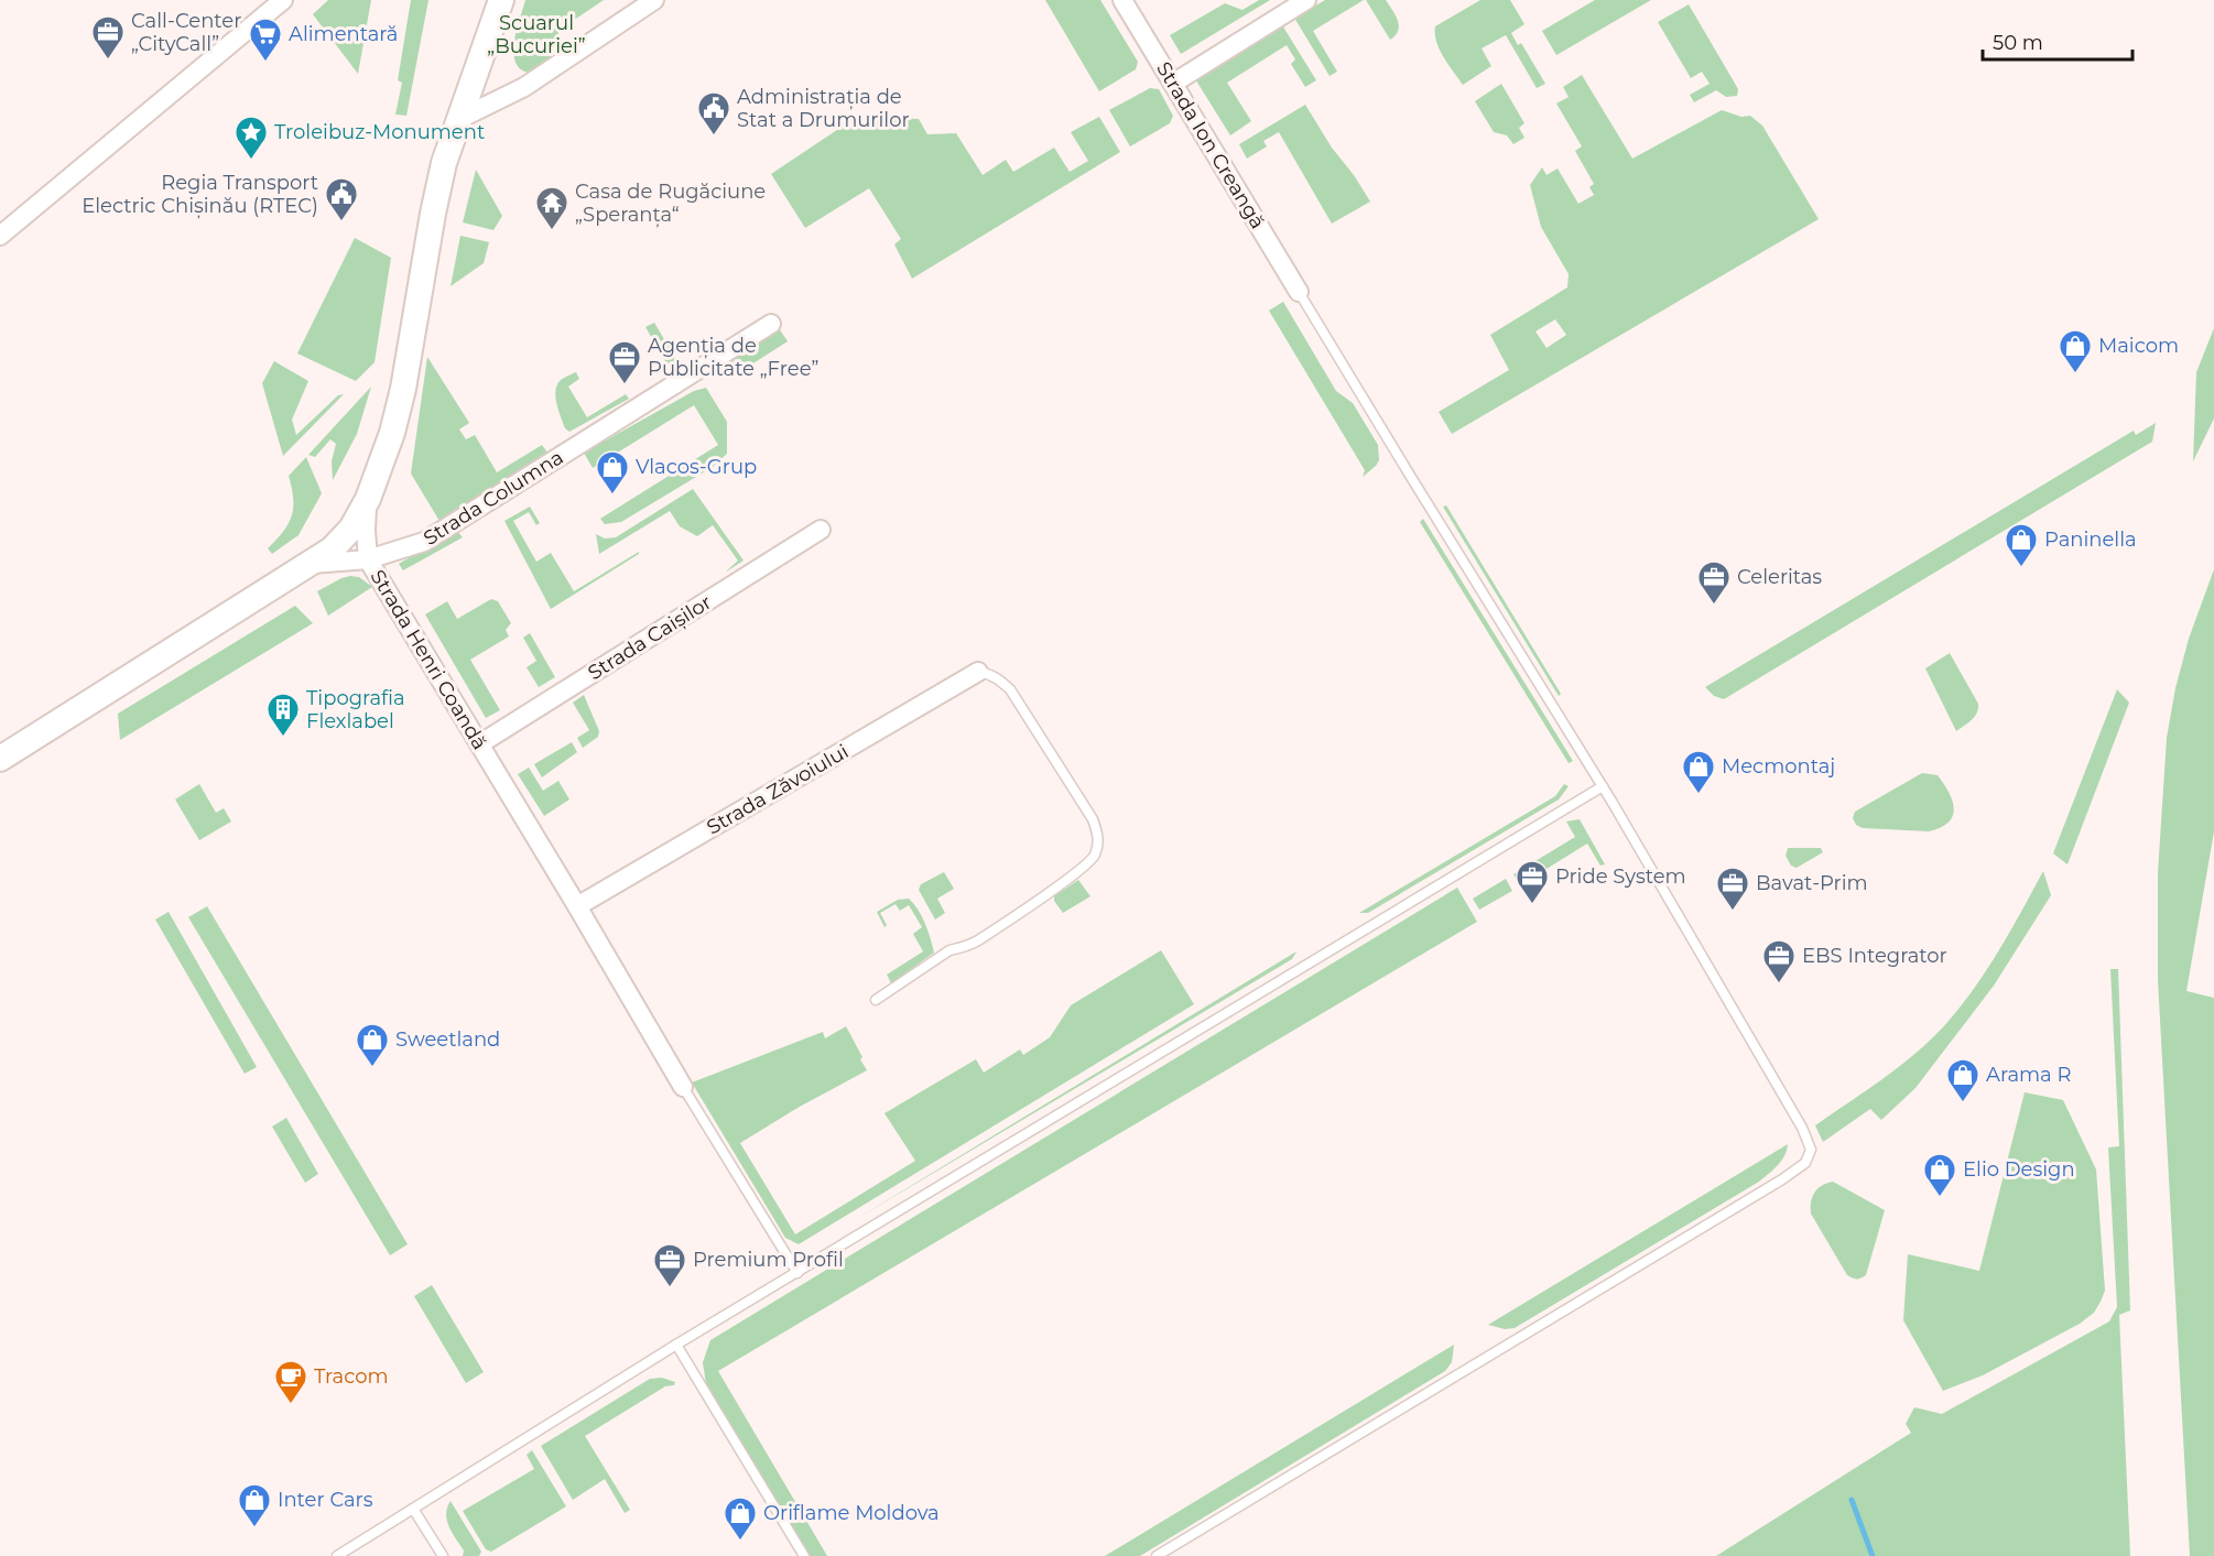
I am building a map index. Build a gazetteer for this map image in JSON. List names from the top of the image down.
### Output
{
  "streets": {
    "main road": ["Strada Columna", "Strada Henri Coandă"],
    "street": ["Strada Ion Creangă", "Strada Caișilor", "Strada Zăvoiului"]
  },
  "crossings": [
    ["Strada Columna", "Strada Henri Coandă"],
    ["Strada Caișilor", "Strada Henri Coandă"],
    ["Strada Henri Coandă", "Strada Zăvoiului"]
  ],
  "parks": ["Scuarul „Bucuriei”"],
  "places": {
    "office": [
      "Call-Center „CityCall”",
      "Agenția de Publicitate „Free”",
      "Celeritas",
      "Pride System",
      "Bavat-Prim",
      "EBS Integrator",
      "Premium Profil"
    ],
    "supermarket": ["Alimentară"],
    "public building": ["Administrația de Stat a Drumurilor", "Regia Transport Electric Chișinău (RTEC)"],
    "place": ["Troleibuz-Monument"],
    "temple": ["Casa de Rugăciune „Speranța“"],
    "shop": [
      "Maicom",
      "Vlacos-Grup",
      "Paninella",
      "Mecmontaj",
      "Sweetland",
      "Arama R",
      "Elio Design",
      "Inter Cars",
      "Oriflame Moldova"
    ],
    "building": ["Tipografia Flexlabel"],
    "cafe": ["Tracom"]
  },
  "scale_bar": "50 m"
}
